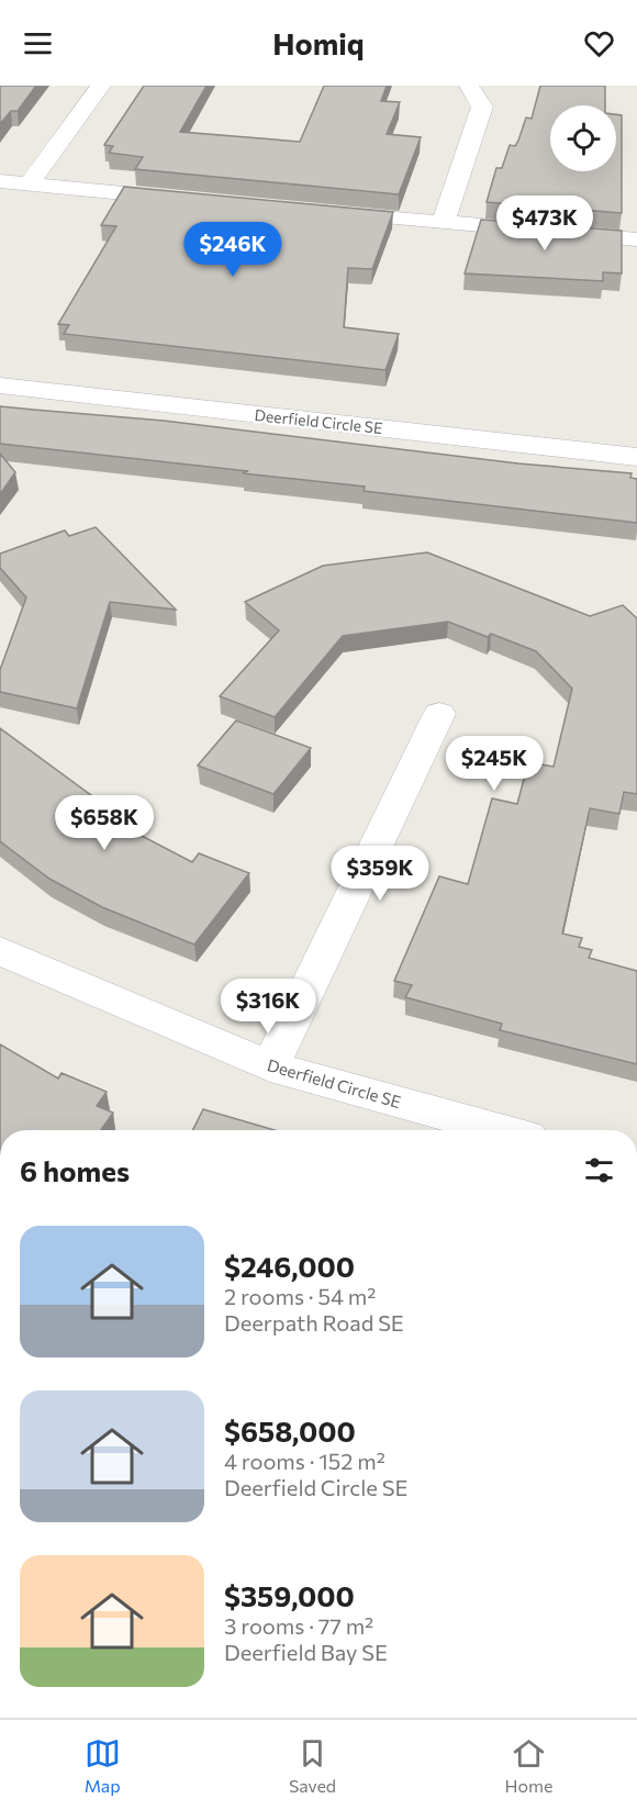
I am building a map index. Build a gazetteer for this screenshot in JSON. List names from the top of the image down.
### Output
{
  "streets": {
    "street": ["Deerfield Circle SE"]
  },
  "page": {
    "header": "Homiq",
    "price": [
      "$473K",
      "$246K",
      "$245K",
      "$658K",
      "$359K",
      "$316K"
    ],
    "heading": "6 homes",
    "list": [
      {
        "name": "$246,000",
        "note": "2 rooms · 54 m² · Deerpath Road SE"
      },
      {
        "name": "$658,000",
        "note": "4 rooms · 152 m² · Deerfield Circle SE"
      },
      {
        "name": "$359,000",
        "note": "3 rooms · 77 m² · Deerfield Bay SE"
      }
    ],
    "tabs": ["Map", "Saved", "Home"]
  }
}
